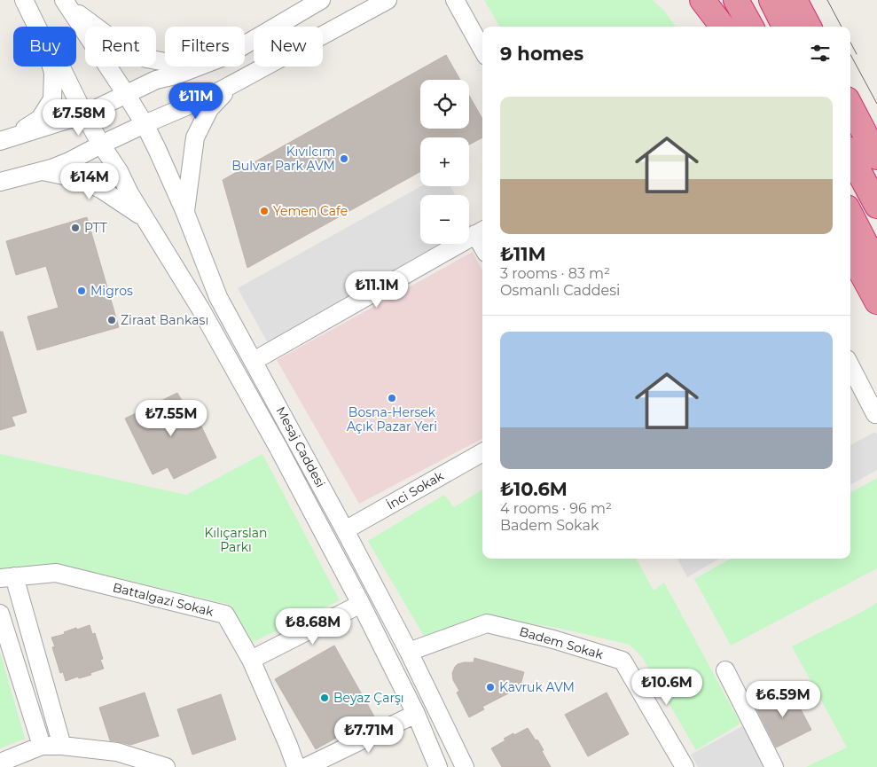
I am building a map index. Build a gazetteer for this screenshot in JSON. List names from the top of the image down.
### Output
{
  "streets": {
    "street": [
      "Mesaj Caddesi",
      "İnci Sokak",
      "Battalgazi Sokak",
      "Badem Sokak"
    ]
  },
  "crossings": [
    ["Mesaj Caddesi", "İnci Sokak"],
    ["Mesaj Caddesi", "Badem Sokak"]
  ],
  "parks": ["Kılıçarslan Parkı"],
  "places": [
    "Kıvılcım Bulvar Park AVM",
    "Yemen Cafe",
    "PTT",
    "Migros",
    "Ziraat Bankası",
    "Bosna-Hersek Açık Pazar Yeri",
    "Kavruk AVM",
    "Beyaz Çarşı"
  ],
  "page": {
    "chip": [
      "Buy",
      "Rent",
      "Filters",
      "New"
    ],
    "heading": "9 homes",
    "map_buttons": ["+", "−"],
    "list": [
      {
        "name": "₺11M",
        "note": "3 rooms · 83 m² · Osmanlı Caddesi"
      },
      {
        "name": "₺10.6M",
        "note": "4 rooms · 96 m² · Badem Sokak"
      }
    ],
    "price": [
      "₺11M",
      "₺7.58M",
      "₺14M",
      "₺11.1M",
      "₺7.55M",
      "₺8.68M",
      "₺10.6M",
      "₺6.59M",
      "₺7.71M"
    ]
  }
}
